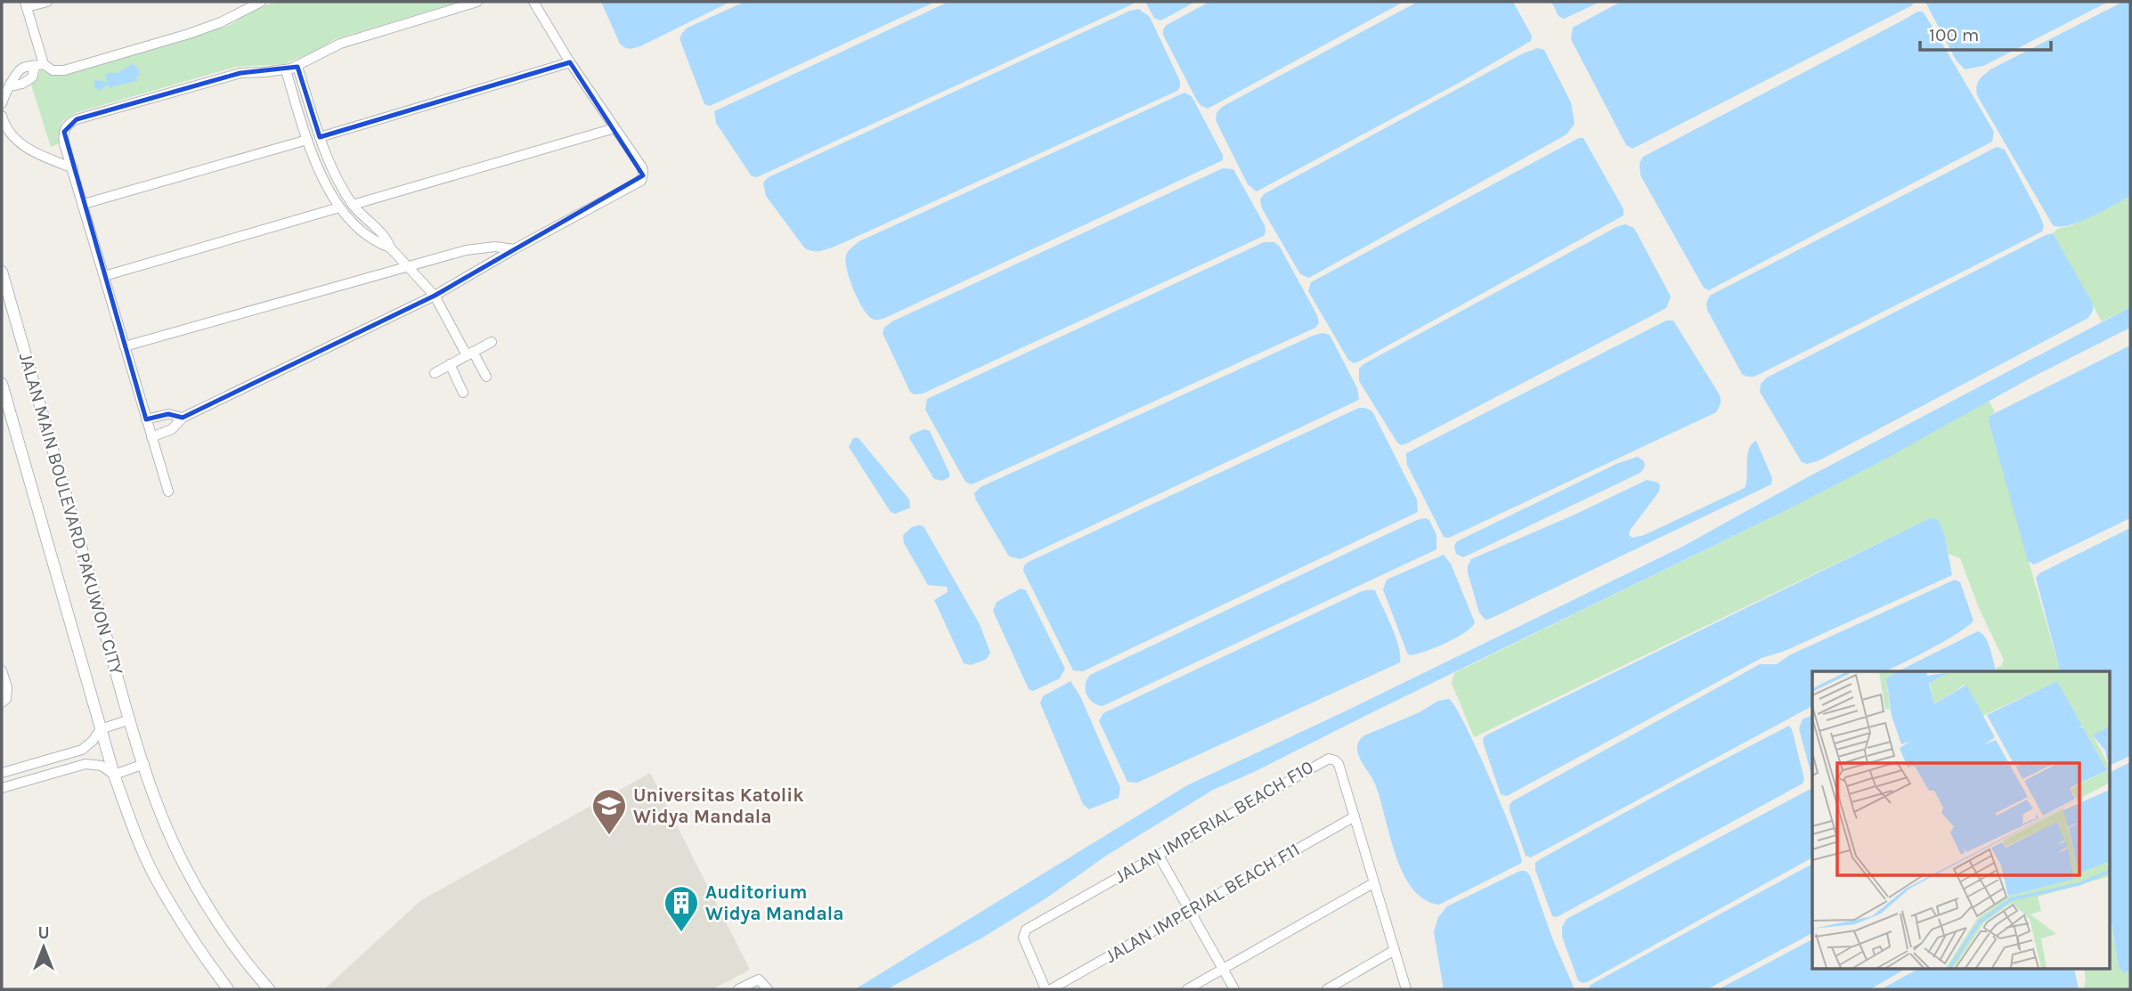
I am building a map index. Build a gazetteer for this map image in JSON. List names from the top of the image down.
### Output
{
  "streets": {
    "street": ["JALAN MAIN BOULEVARD PAKUWON CITY", "JALAN IMPERIAL BEACH F10", "JALAN IMPERIAL BEACH F11"]
  },
  "crossings": [
    ["JALAN IMPERIAL BEACH F10", "JALAN IMPERIAL BEACH F11"]
  ],
  "places": {
    "school or university": ["Universitas Katolik Widya Mandala"],
    "building": ["Auditorium Widya Mandala"]
  },
  "scale_bar": "100 m",
  "north": "top"
}
